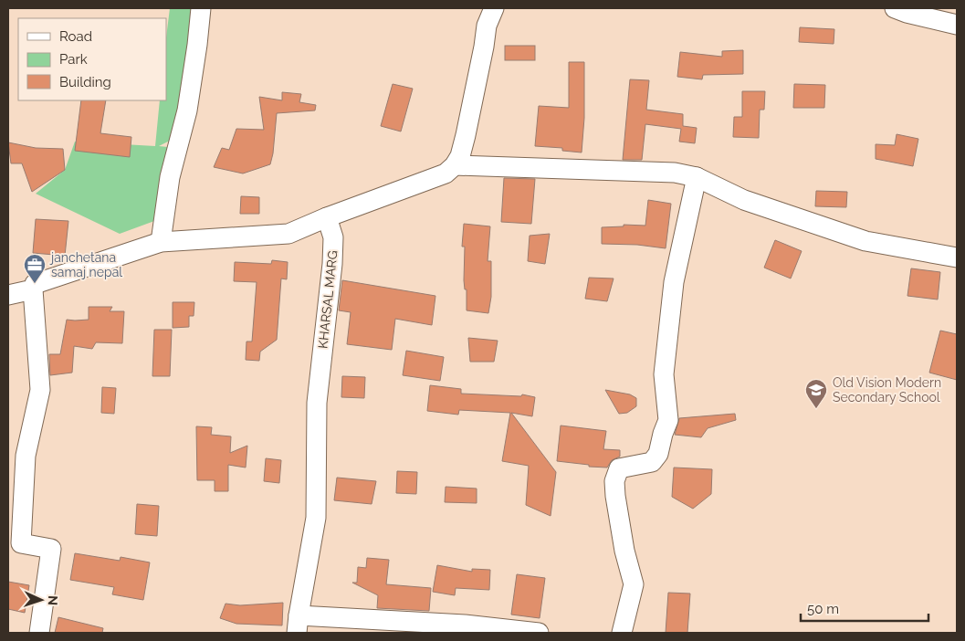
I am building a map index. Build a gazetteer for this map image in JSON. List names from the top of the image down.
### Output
{
  "streets": {
    "street": ["KHARSAL MARG"]
  },
  "places": {
    "office": ["janchetana samaj nepal"],
    "school or university": ["Old Vision Modern Secondary School"]
  },
  "legend": ["Road", "Park", "Building"],
  "scale_bar": "50 m",
  "north": "right"
}
